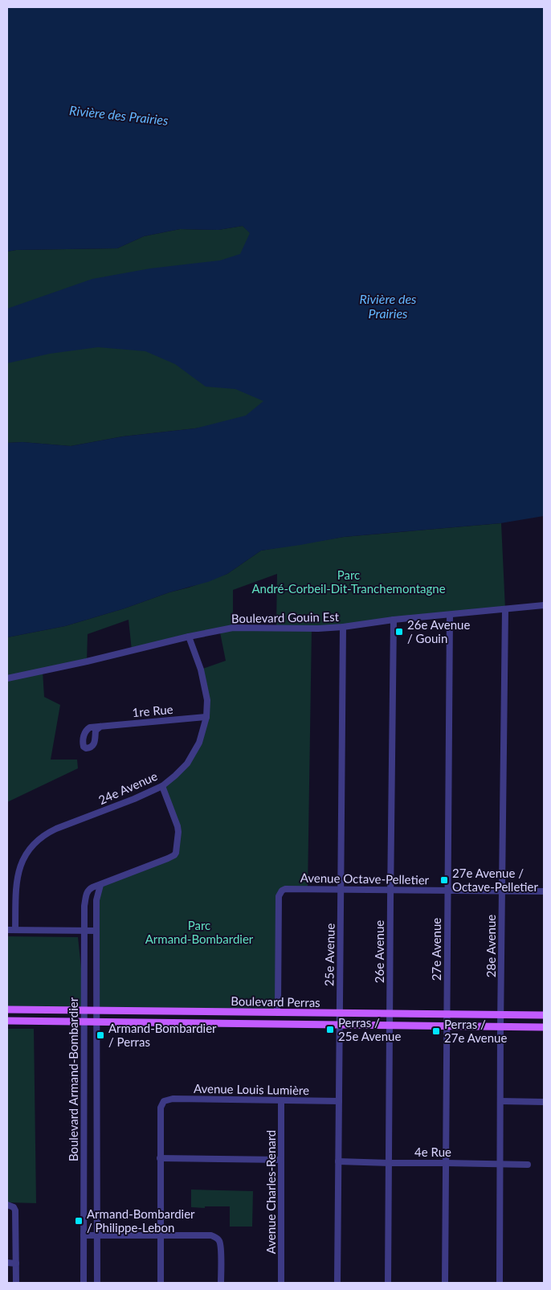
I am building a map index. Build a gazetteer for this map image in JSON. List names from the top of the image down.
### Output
{
  "streets": {
    "main road": ["Boulevard Perras"],
    "street": [
      "Boulevard Gouin Est",
      "1re Rue",
      "24e Avenue",
      "Avenue Octave-Pelletier",
      "28e Avenue",
      "27e Avenue",
      "26e Avenue",
      "25e Avenue",
      "Boulevard Armand-Bombardier",
      "Avenue Louis Lumière",
      "4e Rue",
      "Avenue Charles-Renard"
    ]
  },
  "crossings": [
    ["Boulevard Gouin Est", "24e Avenue"],
    ["Boulevard Gouin Est", "28e Avenue"],
    ["Boulevard Gouin Est", "27e Avenue"],
    ["Boulevard Gouin Est", "26e Avenue"],
    ["Boulevard Gouin Est", "25e Avenue"],
    ["1re Rue", "24e Avenue"],
    ["24e Avenue", "Boulevard Armand-Bombardier"],
    ["Avenue Octave-Pelletier", "28e Avenue"],
    ["Avenue Octave-Pelletier", "27e Avenue"],
    ["Avenue Octave-Pelletier", "26e Avenue"],
    ["Avenue Octave-Pelletier", "25e Avenue"],
    ["Avenue Octave-Pelletier", "Boulevard Perras"],
    ["28e Avenue", "Boulevard Perras"],
    ["28e Avenue", "4e Rue"],
    ["27e Avenue", "Boulevard Perras"],
    ["27e Avenue", "4e Rue"],
    ["26e Avenue", "Boulevard Perras"],
    ["26e Avenue", "4e Rue"],
    ["25e Avenue", "Boulevard Perras"],
    ["25e Avenue", "Avenue Louis Lumière"],
    ["25e Avenue", "4e Rue"],
    ["Boulevard Perras", "Boulevard Armand-Bombardier"],
    ["Avenue Louis Lumière", "Avenue Charles-Renard"]
  ],
  "water": ["Rivière des Prairies"],
  "parks": ["Parc André-Corbeil-Dit-Tranchemontagne", "Parc Armand-Bombardier"],
  "places": {
    "transit": [
      "26e Avenue / Gouin",
      "27e Avenue / Octave-Pelletier",
      "Perras / 25e Avenue",
      "Perras / 27e Avenue",
      "Armand-Bombardier / Perras",
      "Armand-Bombardier / Philippe-Lebon"
    ]
  }
}
